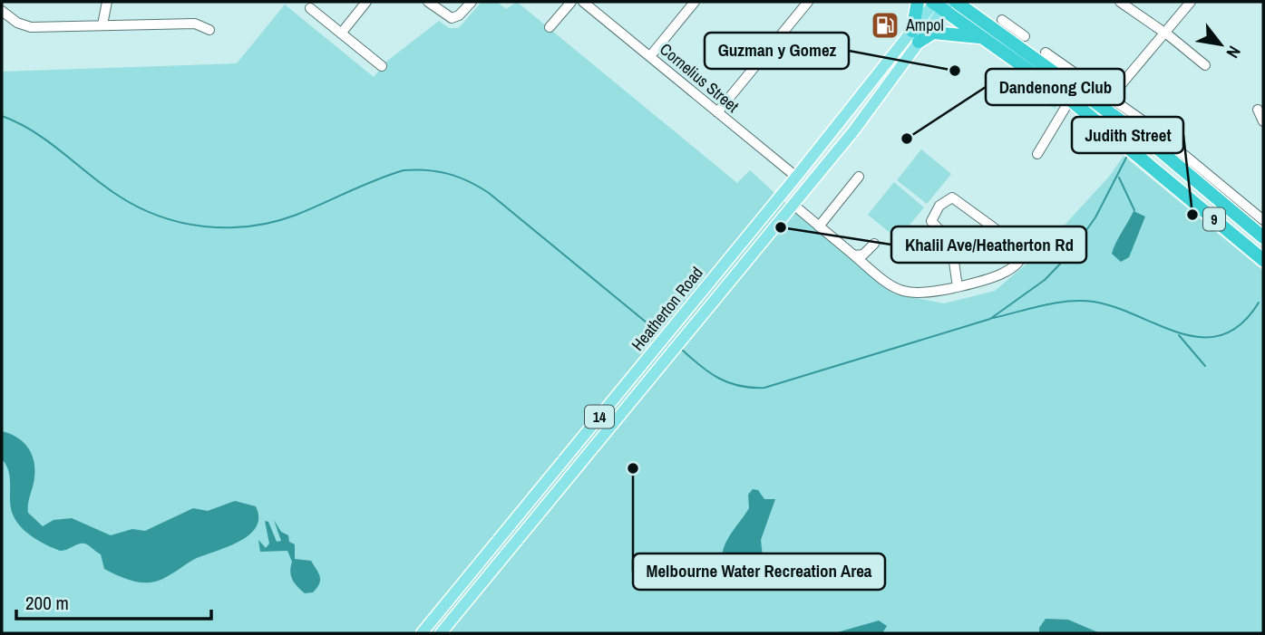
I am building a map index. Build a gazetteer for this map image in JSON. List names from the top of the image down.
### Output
{
  "streets": {
    "highway": ["9"],
    "main road": ["Heatherton Road", "14"],
    "street": ["Cornelius Street"]
  },
  "crossings": [
    ["Cornelius Street", "Heatherton Road"],
    ["9", "Heatherton Road"]
  ],
  "places": {
    "fuel station": ["Ampol"],
    "other": [
      "Guzman y Gomez",
      "Dandenong Club",
      "Judith Street",
      "Khalil Ave/Heatherton Rd",
      "Melbourne Water Recreation Area"
    ]
  },
  "scale_bar": "200 m",
  "north": "bottom right"
}
